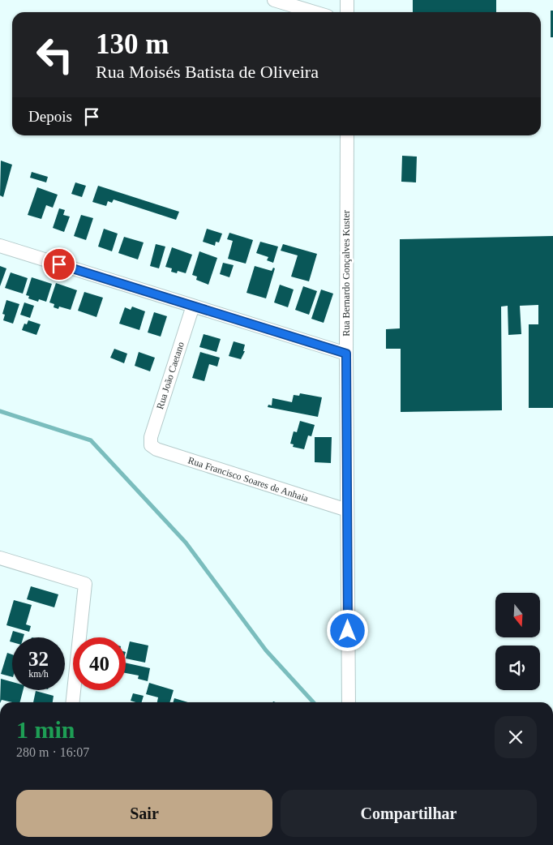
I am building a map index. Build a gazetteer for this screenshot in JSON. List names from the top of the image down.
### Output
{
  "streets": {
    "street": ["Rua Bernardo Gonçalves Kuster", "Rua João Caetano", "Rua Francisco Soares de Anhaia"]
  },
  "crossings": [
    ["Rua Bernardo Gonçalves Kuster", "Rua Francisco Soares de Anhaia"],
    ["Rua João Caetano", "Rua Francisco Soares de Anhaia"]
  ],
  "north": "bottom",
  "page": {
    "turn": ["130 m", "Rua Moisés Batista de Oliveira"],
    "then": "Depois",
    "speed": "32 km/h",
    "limit": "40",
    "heading": ["1 min", "280 m · 16:07"],
    "buttons": ["Sair", "Compartilhar"]
  }
}
